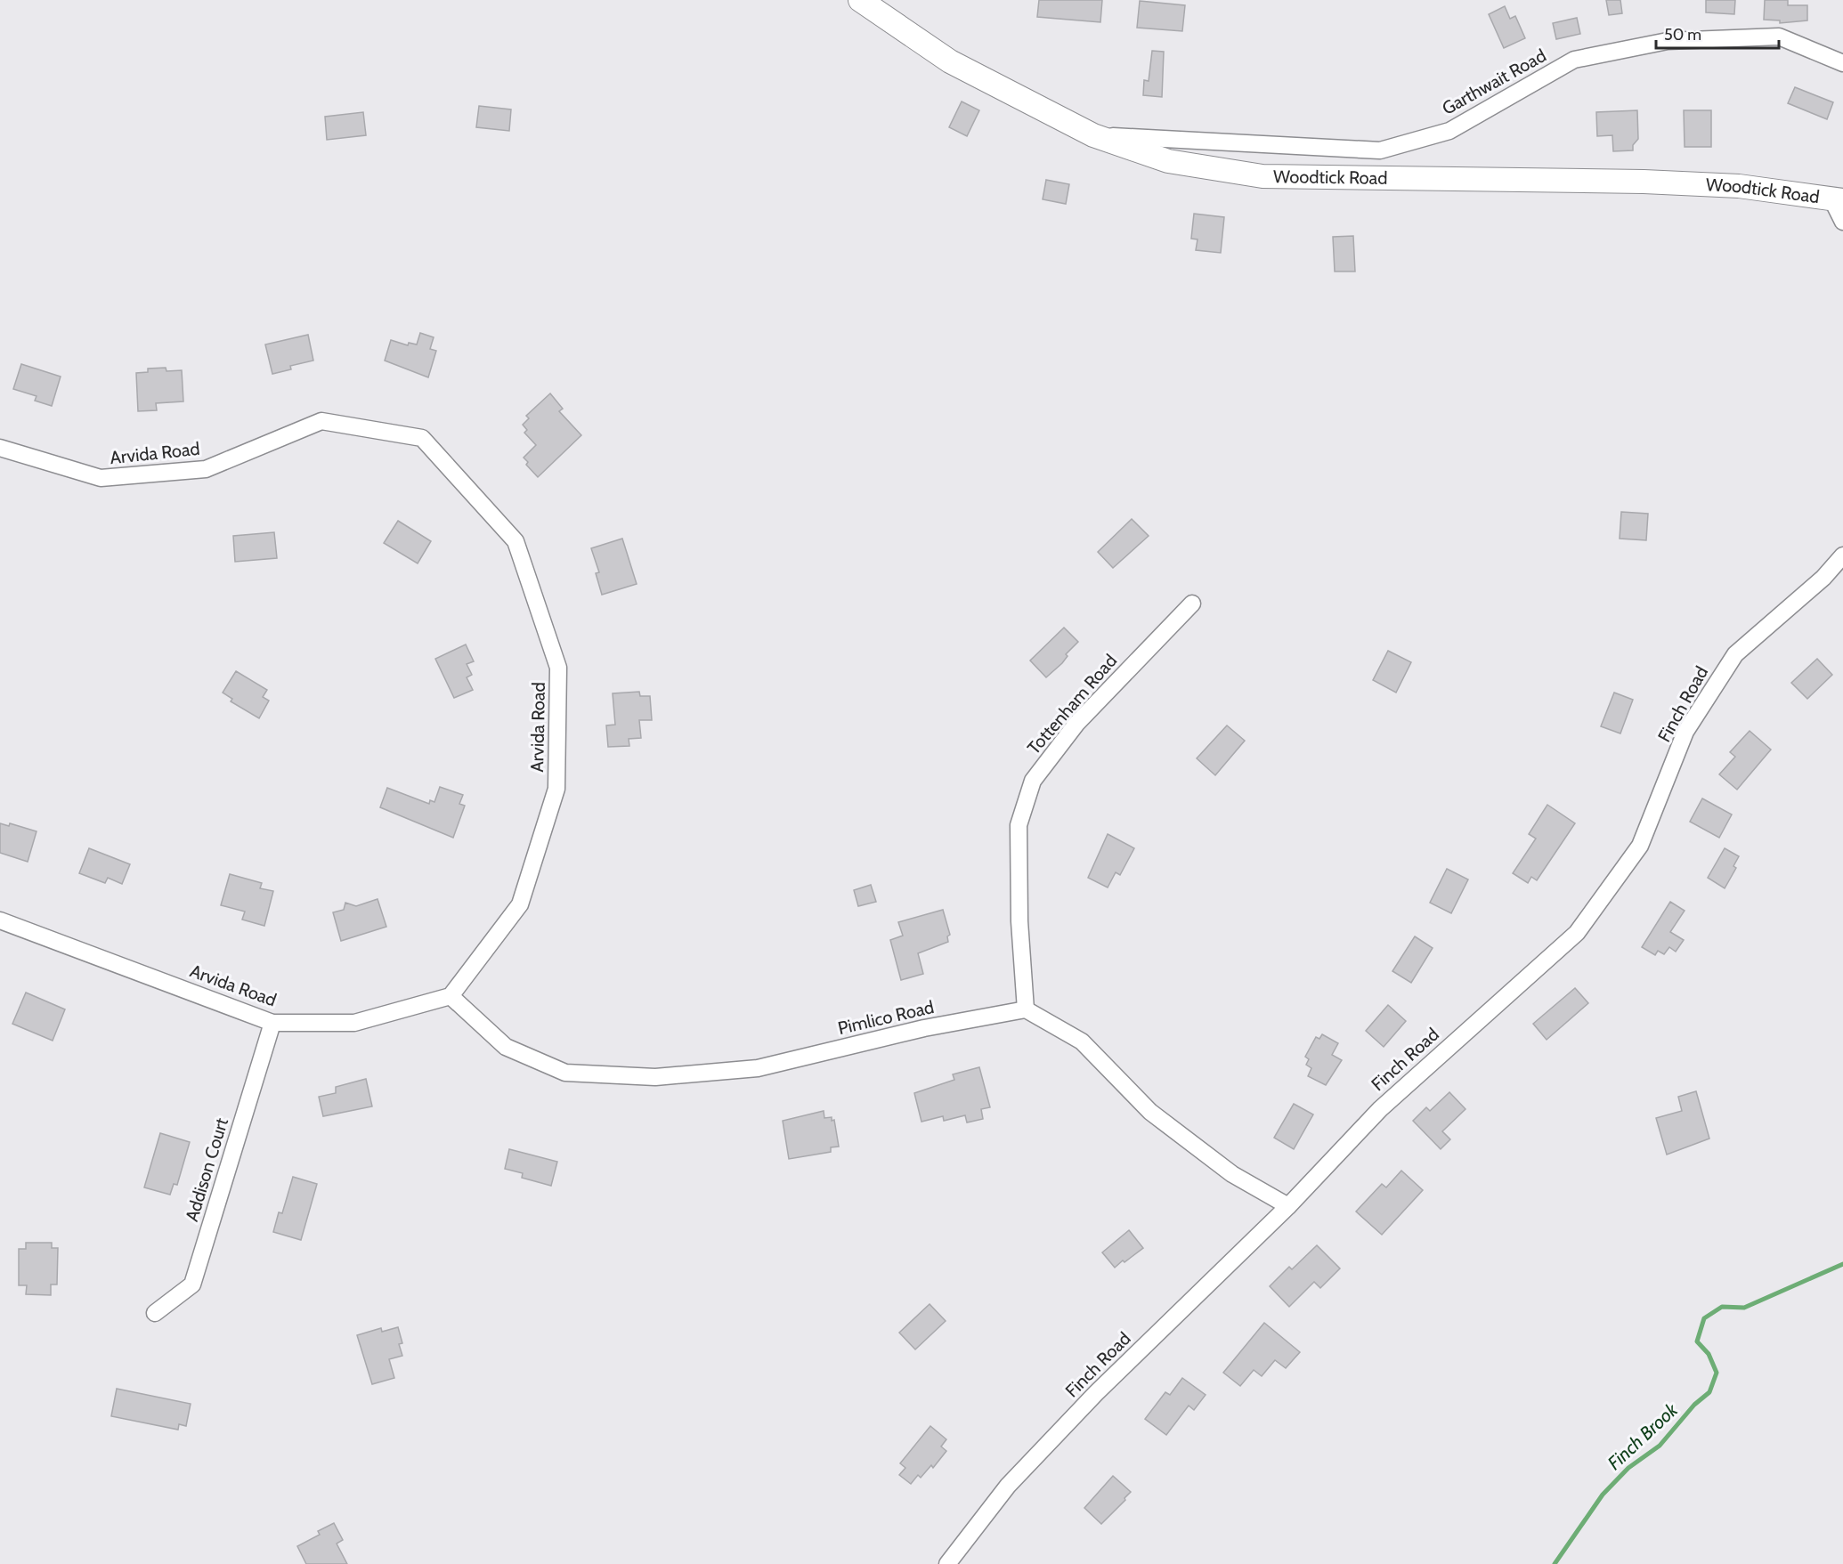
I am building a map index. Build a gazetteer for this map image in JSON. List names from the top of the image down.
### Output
{
  "streets": {
    "main road": ["Woodtick Road"],
    "street": [
      "Garthwait Road",
      "Arvida Road",
      "Tottenham Road",
      "Finch Road",
      "Pimlico Road",
      "Addison Court"
    ]
  },
  "crossings": [
    ["Garthwait Road", "Woodtick Road"],
    ["Arvida Road", "Pimlico Road"],
    ["Arvida Road", "Addison Court"],
    ["Tottenham Road", "Pimlico Road"]
  ],
  "water": ["Finch Brook"],
  "scale_bar": "50 m"
}
